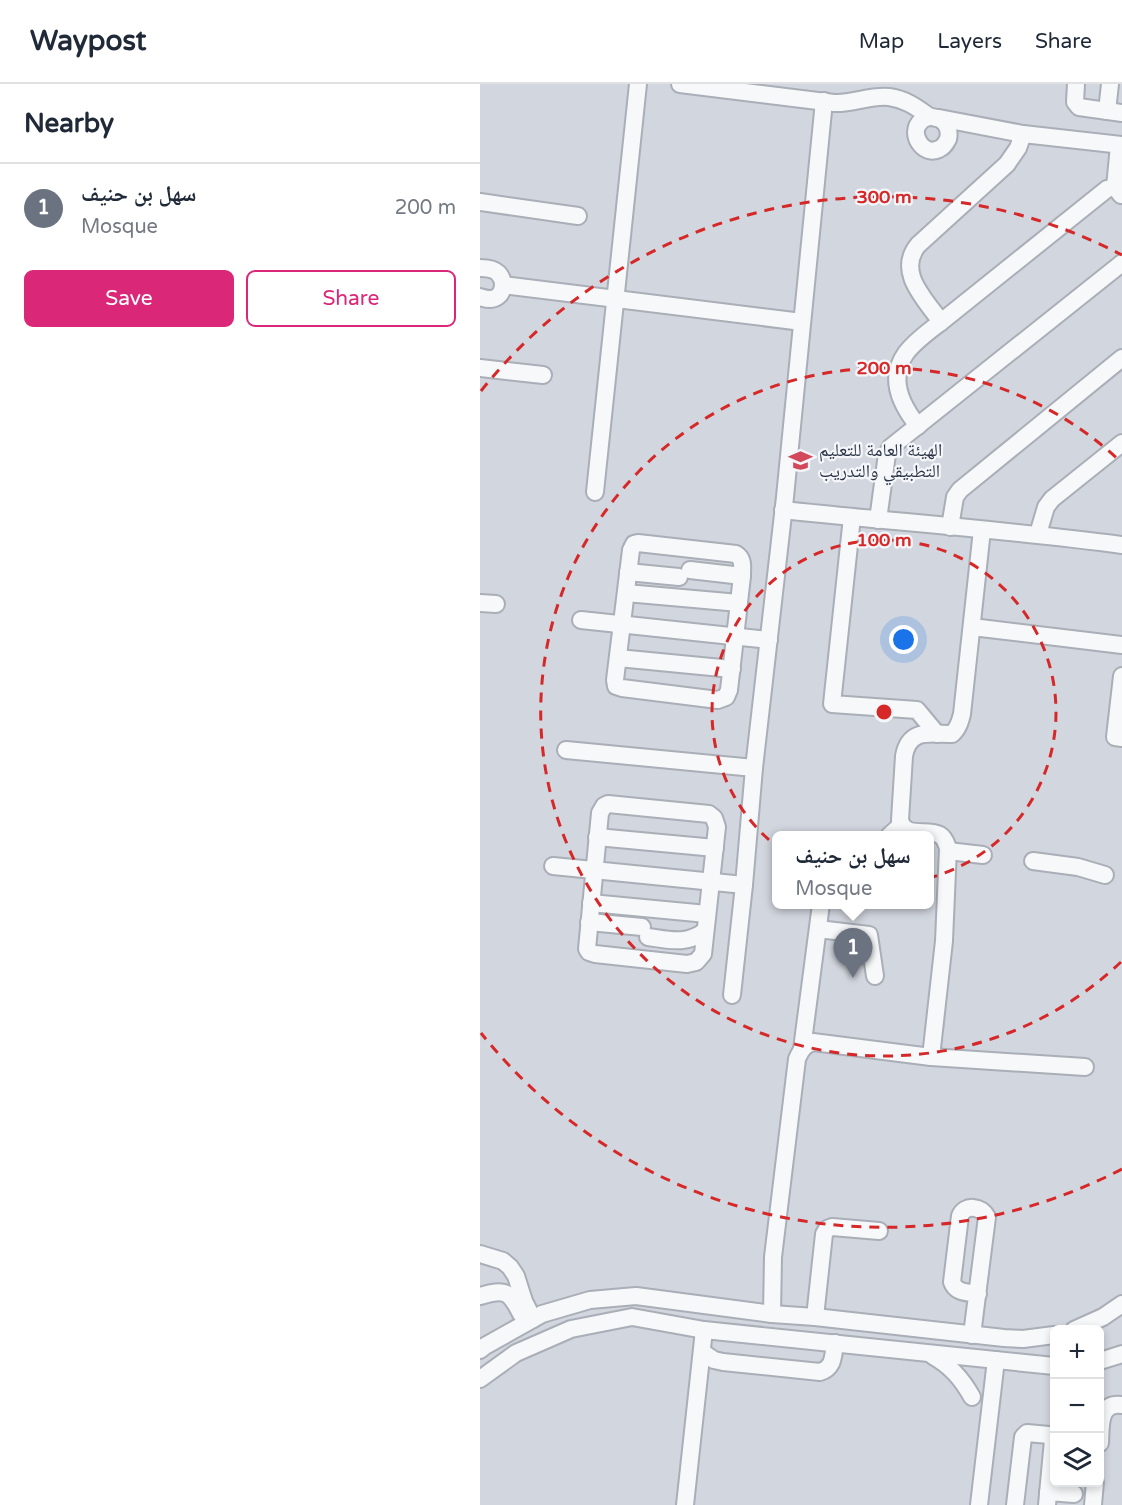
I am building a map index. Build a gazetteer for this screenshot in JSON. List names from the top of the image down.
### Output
{
  "places": {
    "school or university": ["الهيئة العامة للتعليم التطبيقي والتدريب"]
  },
  "page": {
    "header": "Waypost",
    "nav": ["Map", "Layers", "Share"],
    "heading": "Nearby",
    "list": [
      {
        "mark": "1",
        "name": "سهل بن حنيف",
        "note": "Mosque",
        "value": "200 m"
      }
    ],
    "buttons": ["Save", "Share"],
    "popup": ["سهل بن حنيف", "Mosque"],
    "pins": "1",
    "map_buttons": ["+", "−"]
  },
  "rings": ["300 m", "200 m", "100 m"]
}
